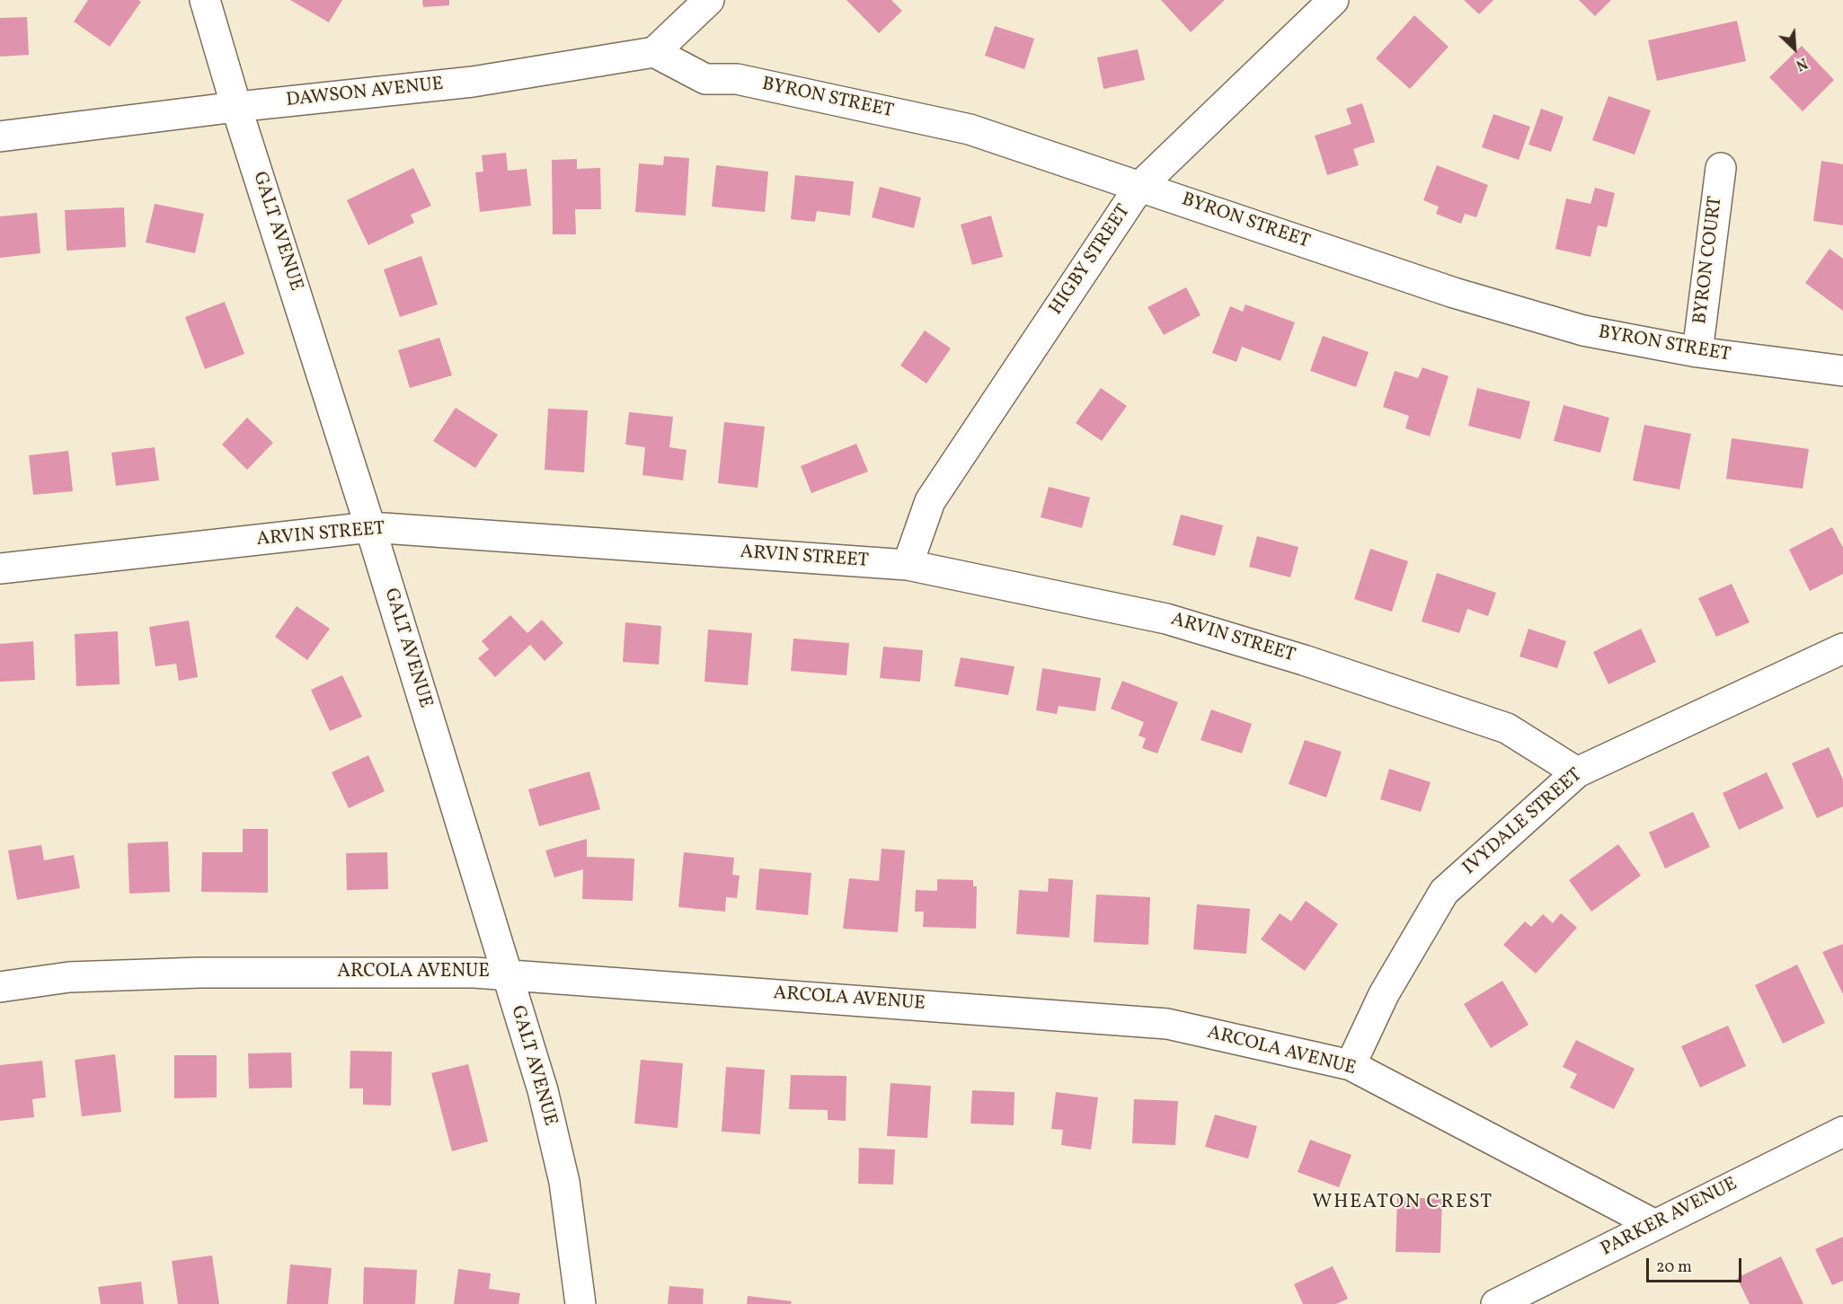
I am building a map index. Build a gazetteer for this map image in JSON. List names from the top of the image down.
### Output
{
  "streets": {
    "street": [
      "DAWSON AVENUE",
      "BYRON STREET",
      "GALT AVENUE",
      "HIGBY STREET",
      "BYRON COURT",
      "ARVIN STREET",
      "IVYDALE STREET",
      "ARCOLA AVENUE",
      "PARKER AVENUE"
    ]
  },
  "crossings": [
    ["DAWSON AVENUE", "BYRON STREET"],
    ["DAWSON AVENUE", "GALT AVENUE"],
    ["BYRON STREET", "HIGBY STREET"],
    ["BYRON STREET", "BYRON COURT"],
    ["GALT AVENUE", "ARVIN STREET"],
    ["GALT AVENUE", "ARCOLA AVENUE"],
    ["HIGBY STREET", "ARVIN STREET"],
    ["ARVIN STREET", "IVYDALE STREET"],
    ["IVYDALE STREET", "ARCOLA AVENUE"],
    ["ARCOLA AVENUE", "PARKER AVENUE"]
  ],
  "districts": ["WHEATON CREST"],
  "scale_bar": "20 m",
  "north": "bottom right"
}
